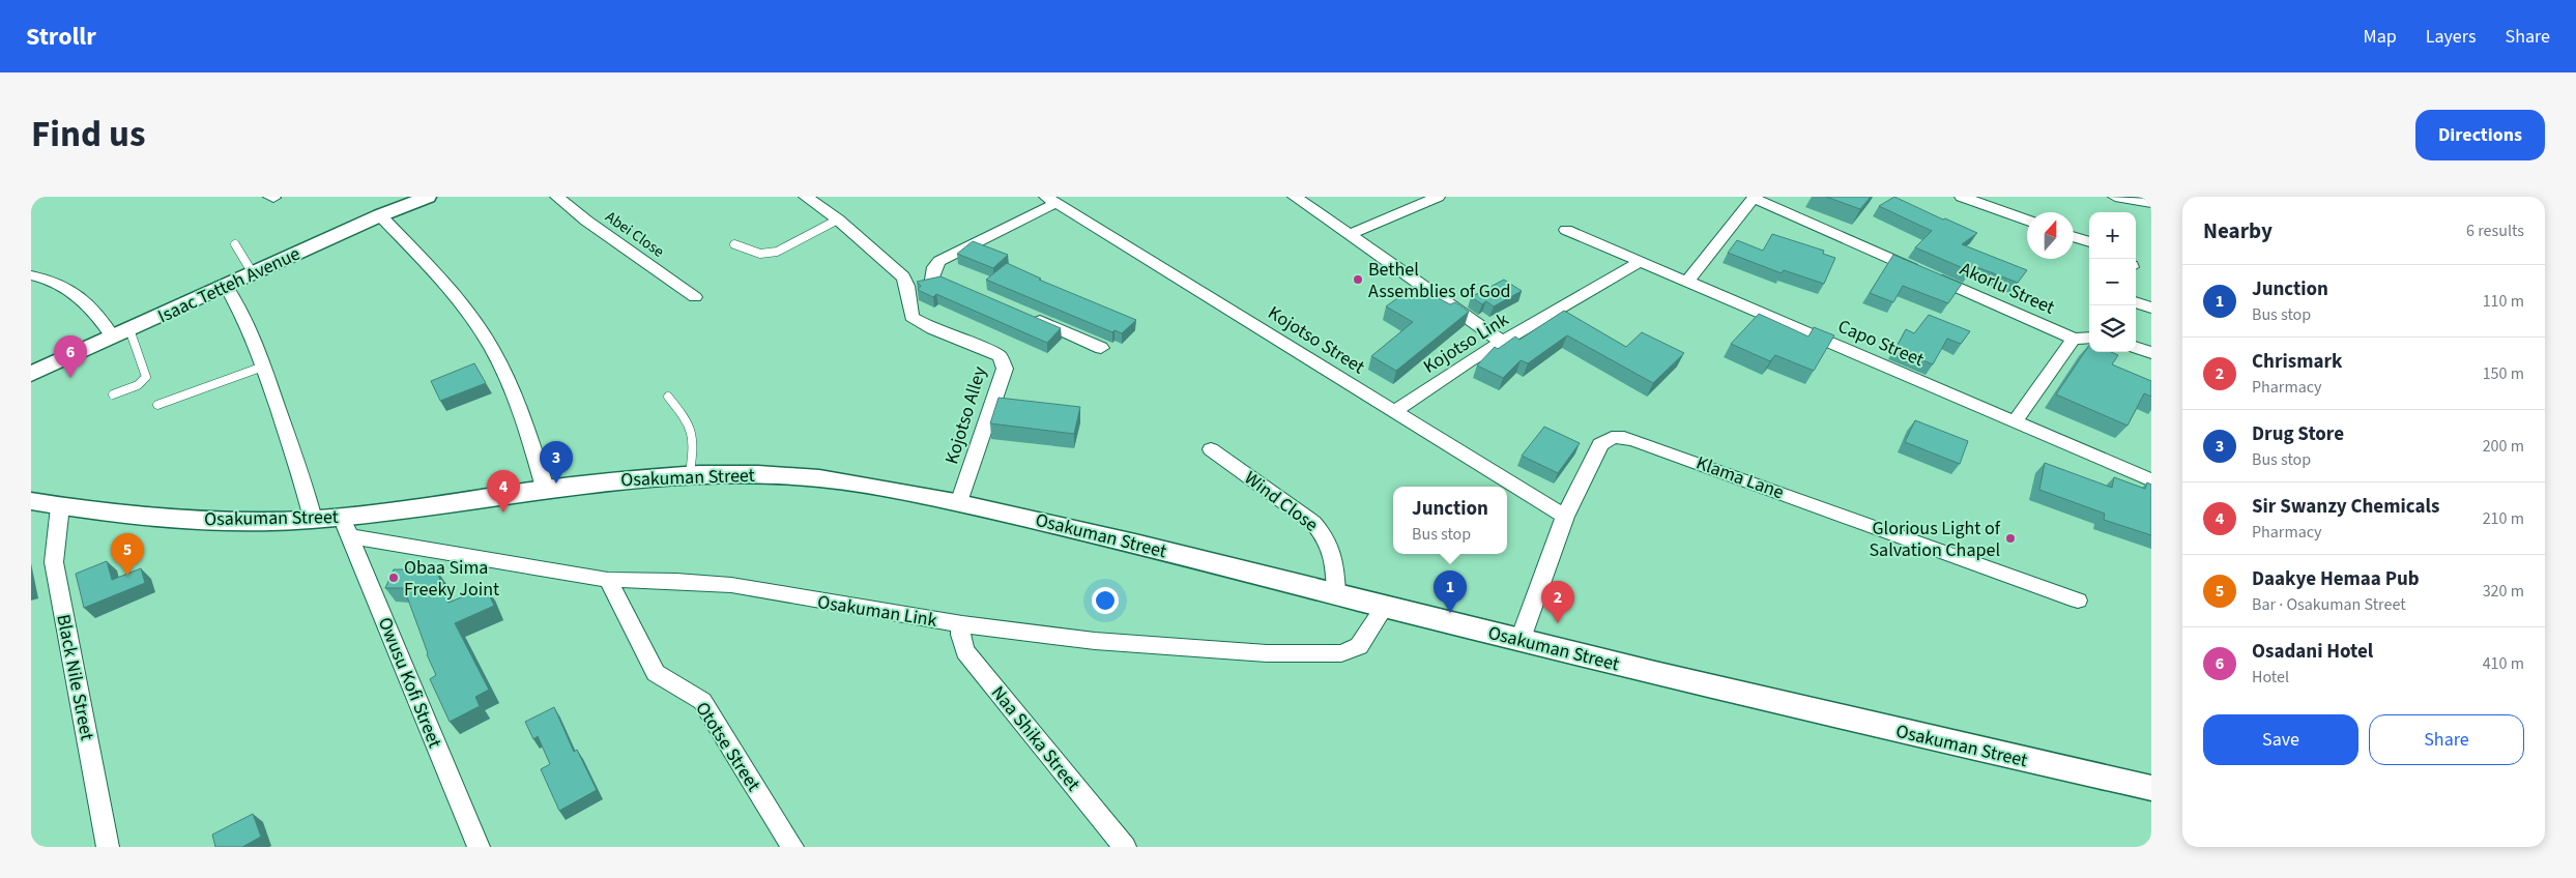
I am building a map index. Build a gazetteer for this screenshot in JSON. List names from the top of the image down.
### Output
{
  "streets": {
    "street": [
      "Abei Close",
      "Isaac Tetteh Avenue",
      "Akorlu Street",
      "Kojotso Street",
      "Kojotso Link",
      "Capo Street",
      "Kojotso Alley",
      "Osakuman Street",
      "Klama Lane",
      "Wind Close",
      "Osakuman Link",
      "Black Nile Street",
      "Owusu Kofi Street",
      "Naa Shika Street",
      "Ototse Street"
    ]
  },
  "crossings": [
    ["Kojotso Street", "Kojotso Link"],
    ["Kojotso Street", "Klama Lane"],
    ["Kojotso Link", "Capo Street"],
    ["Kojotso Alley", "Osakuman Street"],
    ["Osakuman Street", "Klama Lane"],
    ["Osakuman Street", "Wind Close"],
    ["Osakuman Street", "Osakuman Link"],
    ["Osakuman Street", "Black Nile Street"],
    ["Osakuman Street", "Owusu Kofi Street"],
    ["Osakuman Link", "Owusu Kofi Street"],
    ["Osakuman Link", "Naa Shika Street"],
    ["Osakuman Link", "Ototse Street"]
  ],
  "places": ["Bethel Assemblies of God", "Glorious Light of Salvation Chapel", "Obaa Sima Freeky Joint"],
  "north": "top",
  "page": {
    "header": "Strollr",
    "nav": ["Map", "Layers", "Share"],
    "title": "Find us",
    "buttons": [
      "Directions",
      ["Save", "Share"]
    ],
    "heading": ["Nearby", "6 results"],
    "map_buttons": ["+", "−"],
    "list": [
      {
        "mark": "1",
        "name": "Junction",
        "note": "Bus stop",
        "value": "110 m"
      },
      {
        "mark": "2",
        "name": "Chrismark",
        "note": "Pharmacy",
        "value": "150 m"
      },
      {
        "mark": "3",
        "name": "Drug Store",
        "note": "Bus stop",
        "value": "200 m"
      },
      {
        "mark": "4",
        "name": "Sir Swanzy Chemicals",
        "note": "Pharmacy",
        "value": "210 m"
      },
      {
        "mark": "5",
        "name": "Daakye Hemaa Pub",
        "note": "Bar · Osakuman Street",
        "value": "320 m"
      },
      {
        "mark": "6",
        "name": "Osadani Hotel",
        "note": "Hotel",
        "value": "410 m"
      }
    ],
    "pins": [
      "6",
      "3",
      "4",
      "5",
      "1",
      "2"
    ],
    "popup": ["Junction", "Bus stop"]
  }
}
